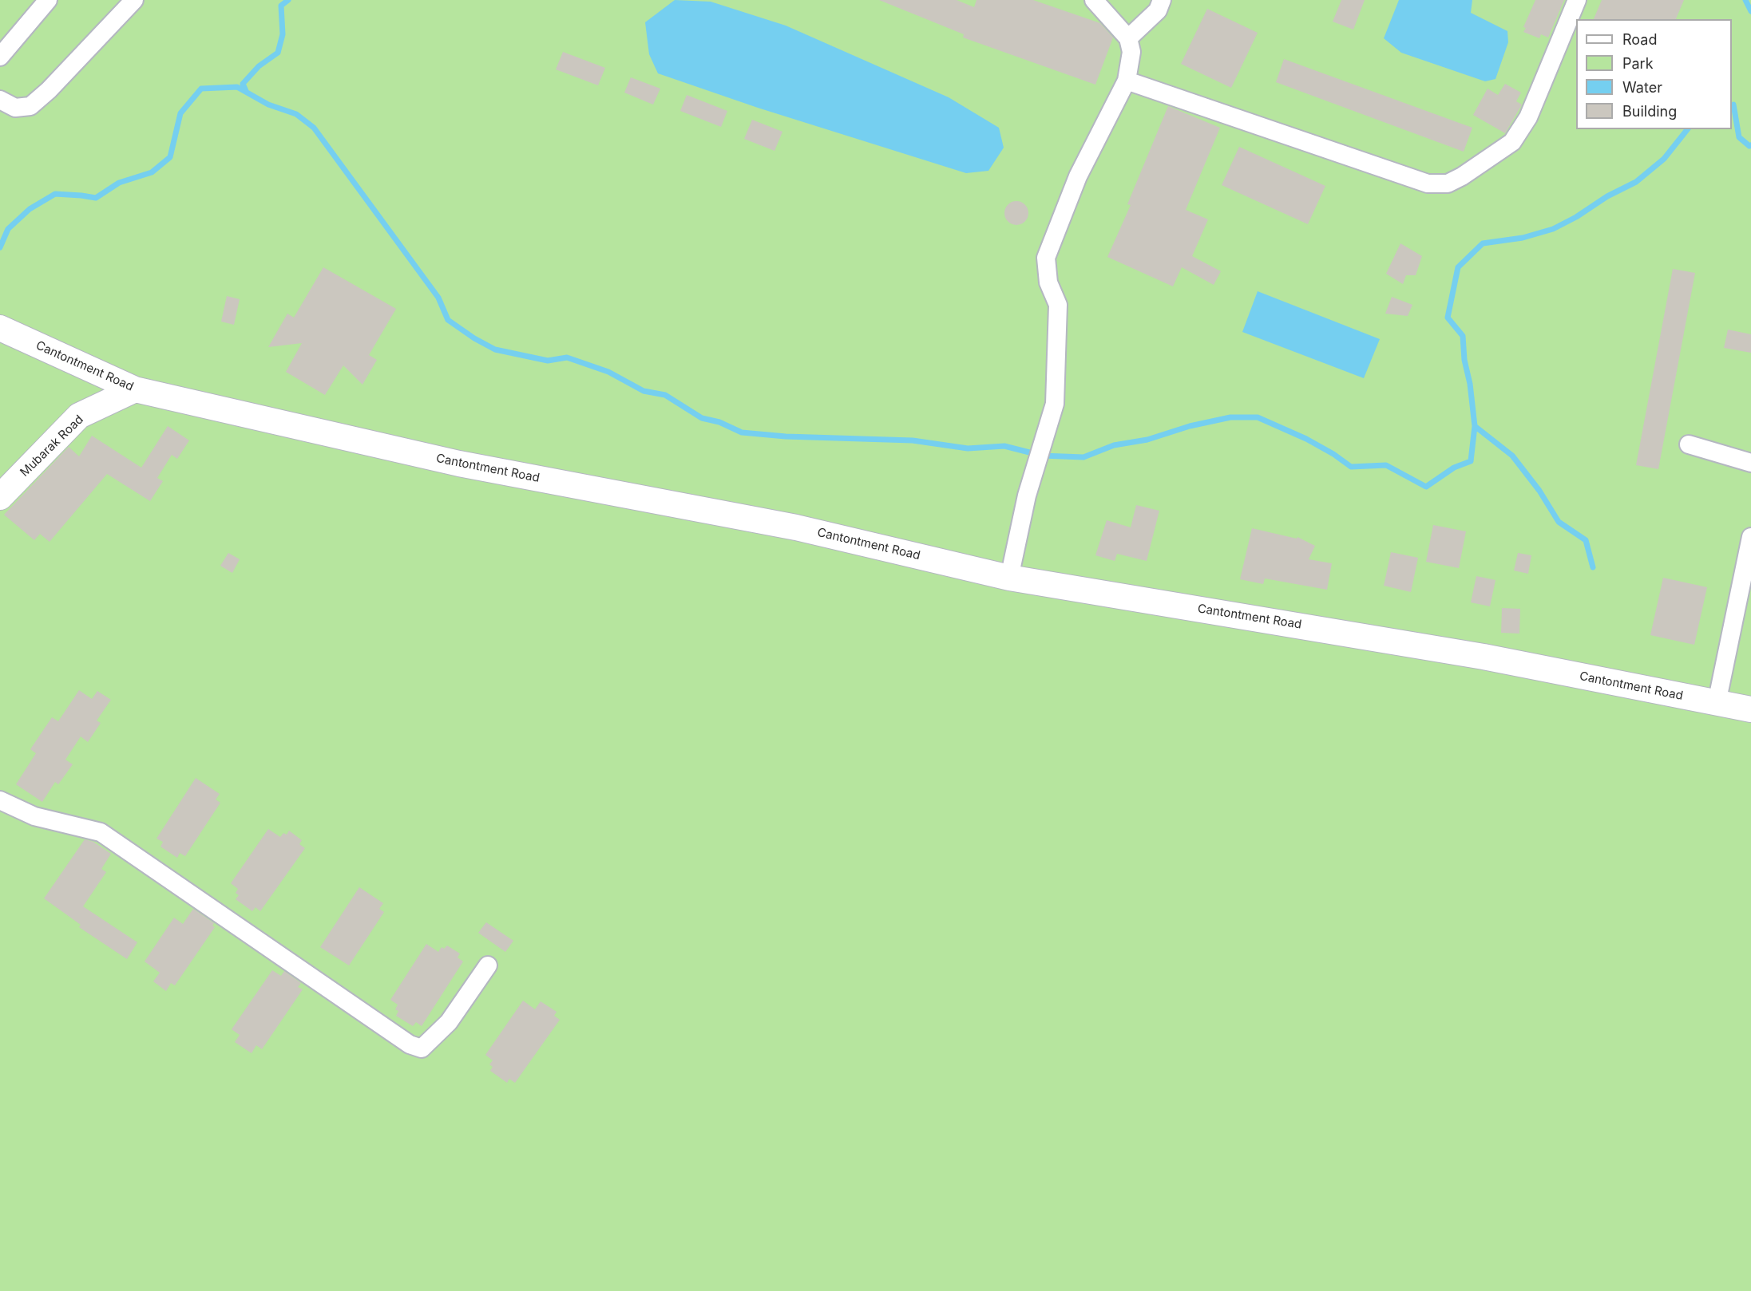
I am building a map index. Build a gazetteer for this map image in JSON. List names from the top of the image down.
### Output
{
  "streets": {
    "street": ["Cantontment Road", "Mubarak Road"]
  },
  "crossings": [
    ["Cantontment Road", "Mubarak Road"]
  ],
  "legend": [
    "Road",
    "Park",
    "Water",
    "Building"
  ]
}
